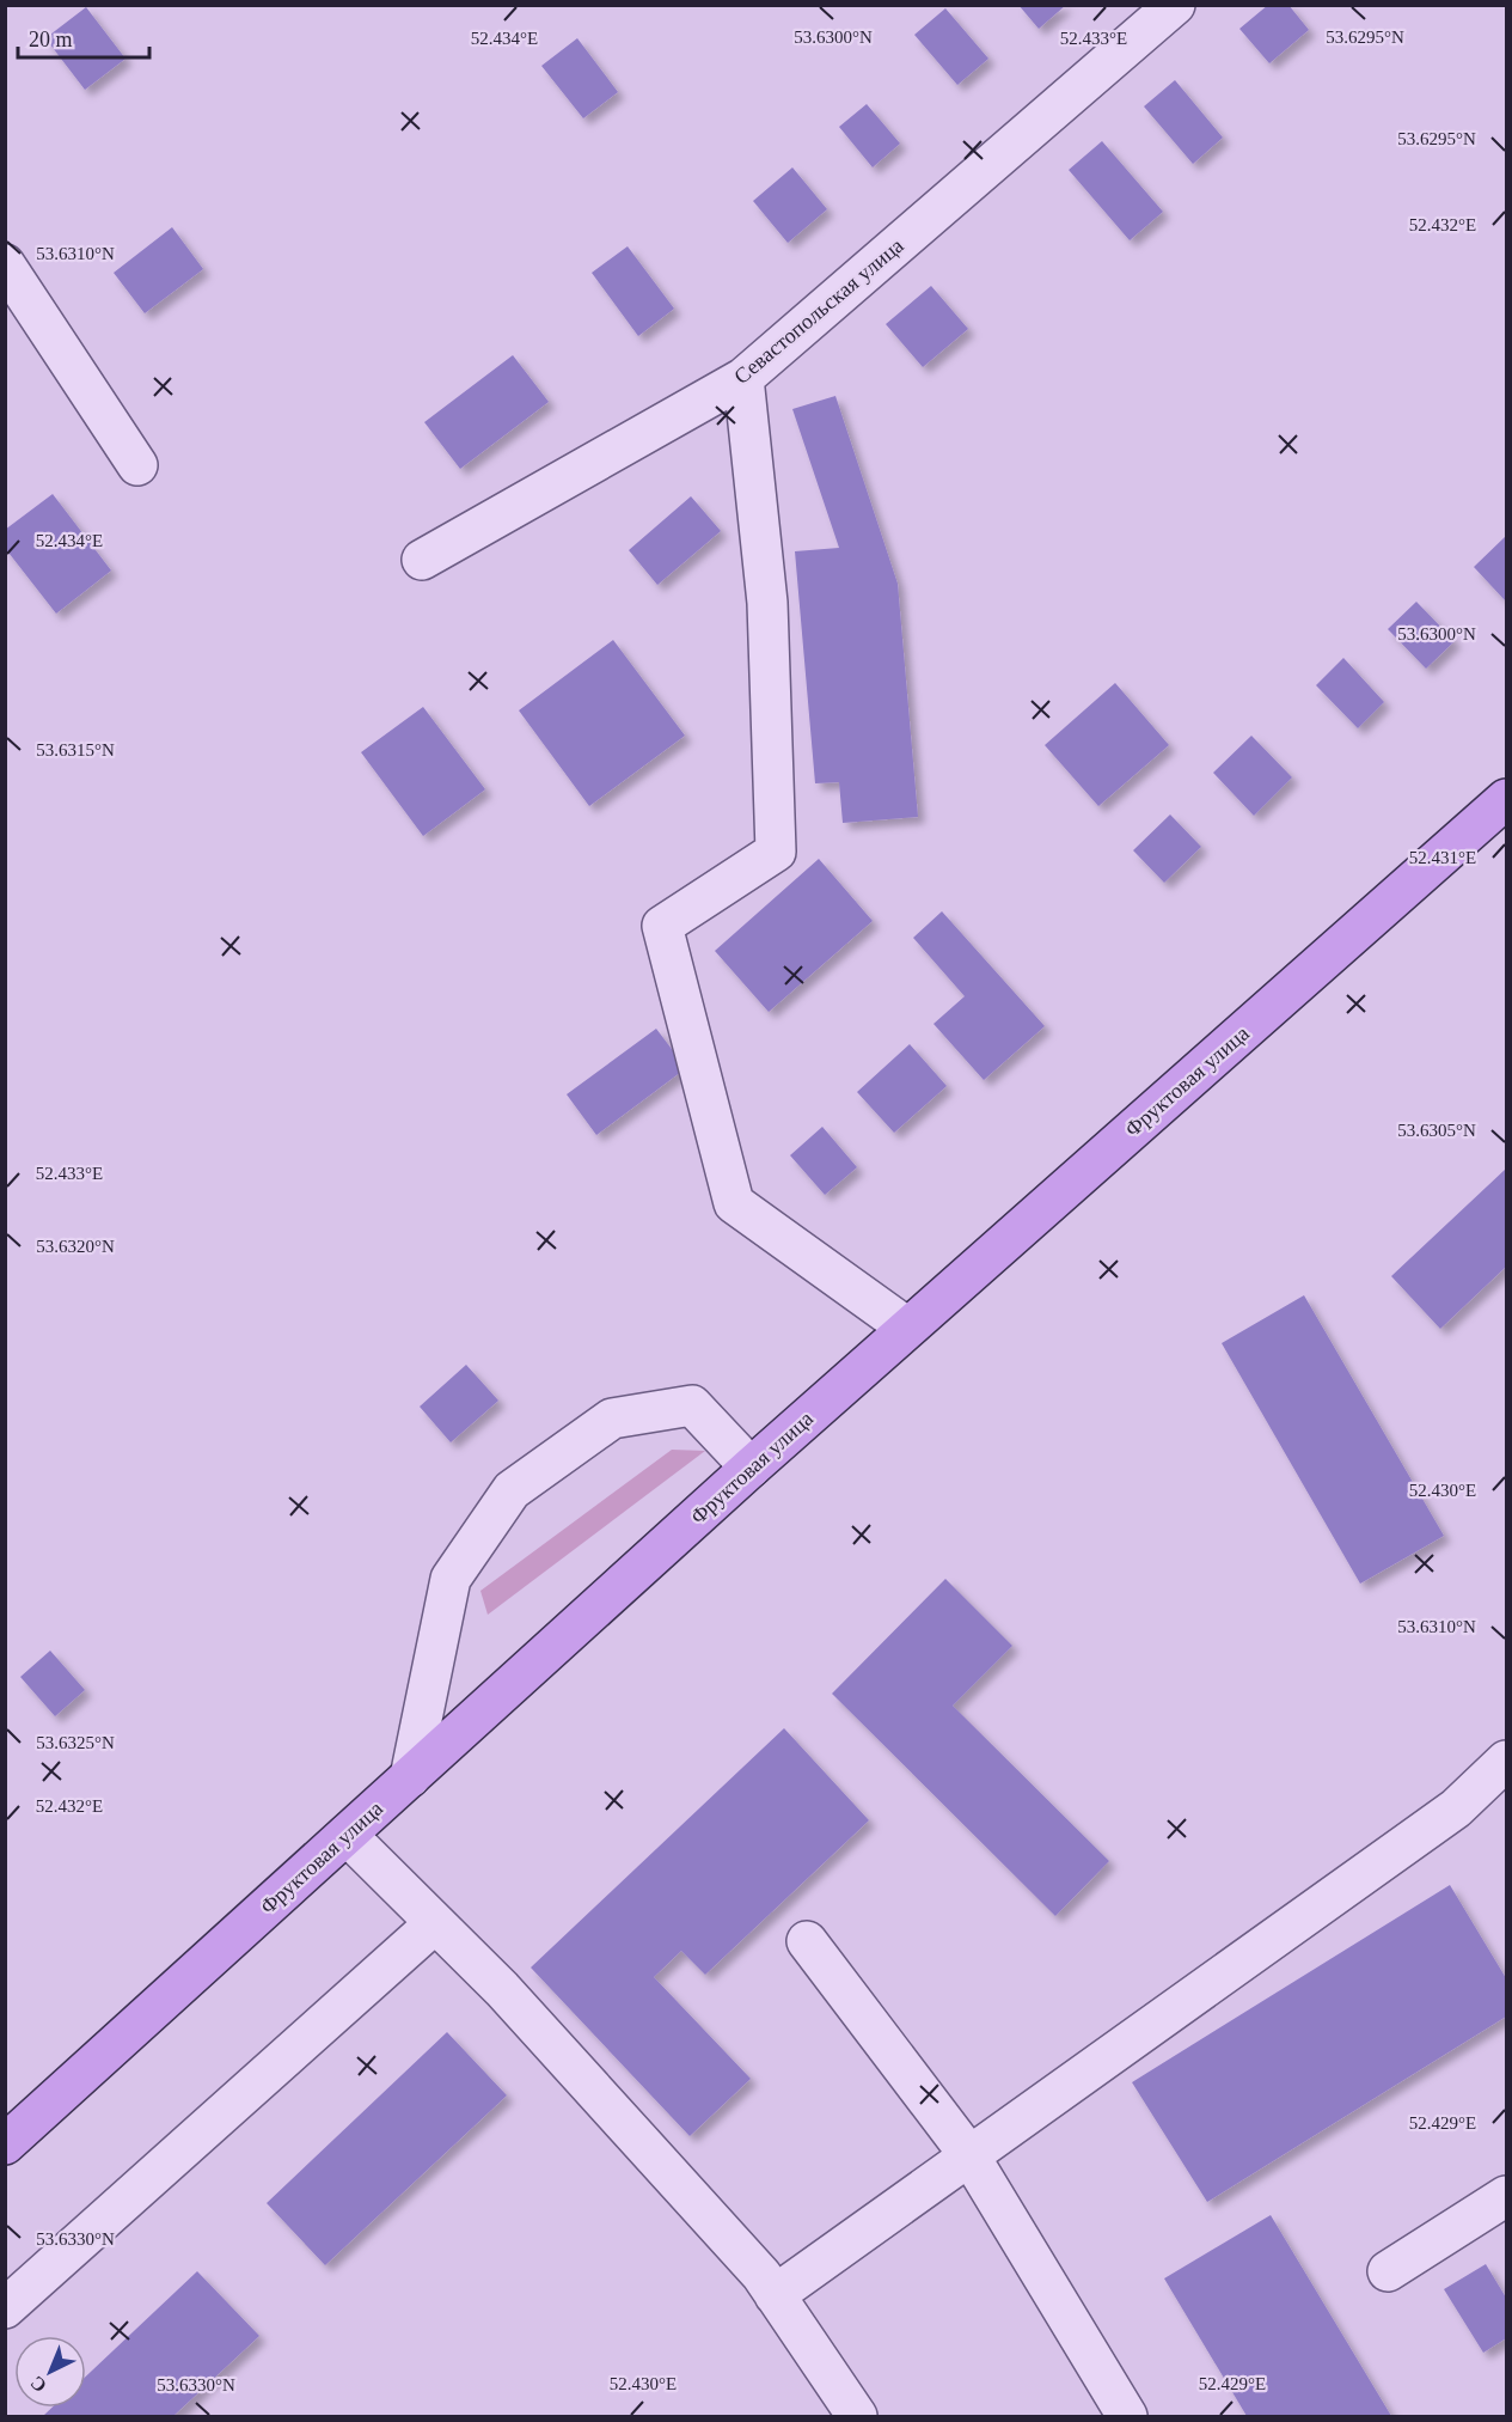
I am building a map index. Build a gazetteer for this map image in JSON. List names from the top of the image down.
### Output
{
  "streets": {
    "main road": ["Фруктовая улица"],
    "street": ["Севастопольская улица"]
  },
  "scale_bar": "20 m",
  "north": "bottom left",
  "coordinates": [
    "53.6300°N",
    "53.6295°N",
    "52.434°E",
    "52.433°E",
    "52.432°E",
    "53.6310°N",
    "53.6315°N",
    "52.431°E",
    "53.6305°N",
    "53.6320°N",
    "52.430°E",
    "53.6325°N",
    "52.429°E",
    "53.6330°N"
  ]
}
